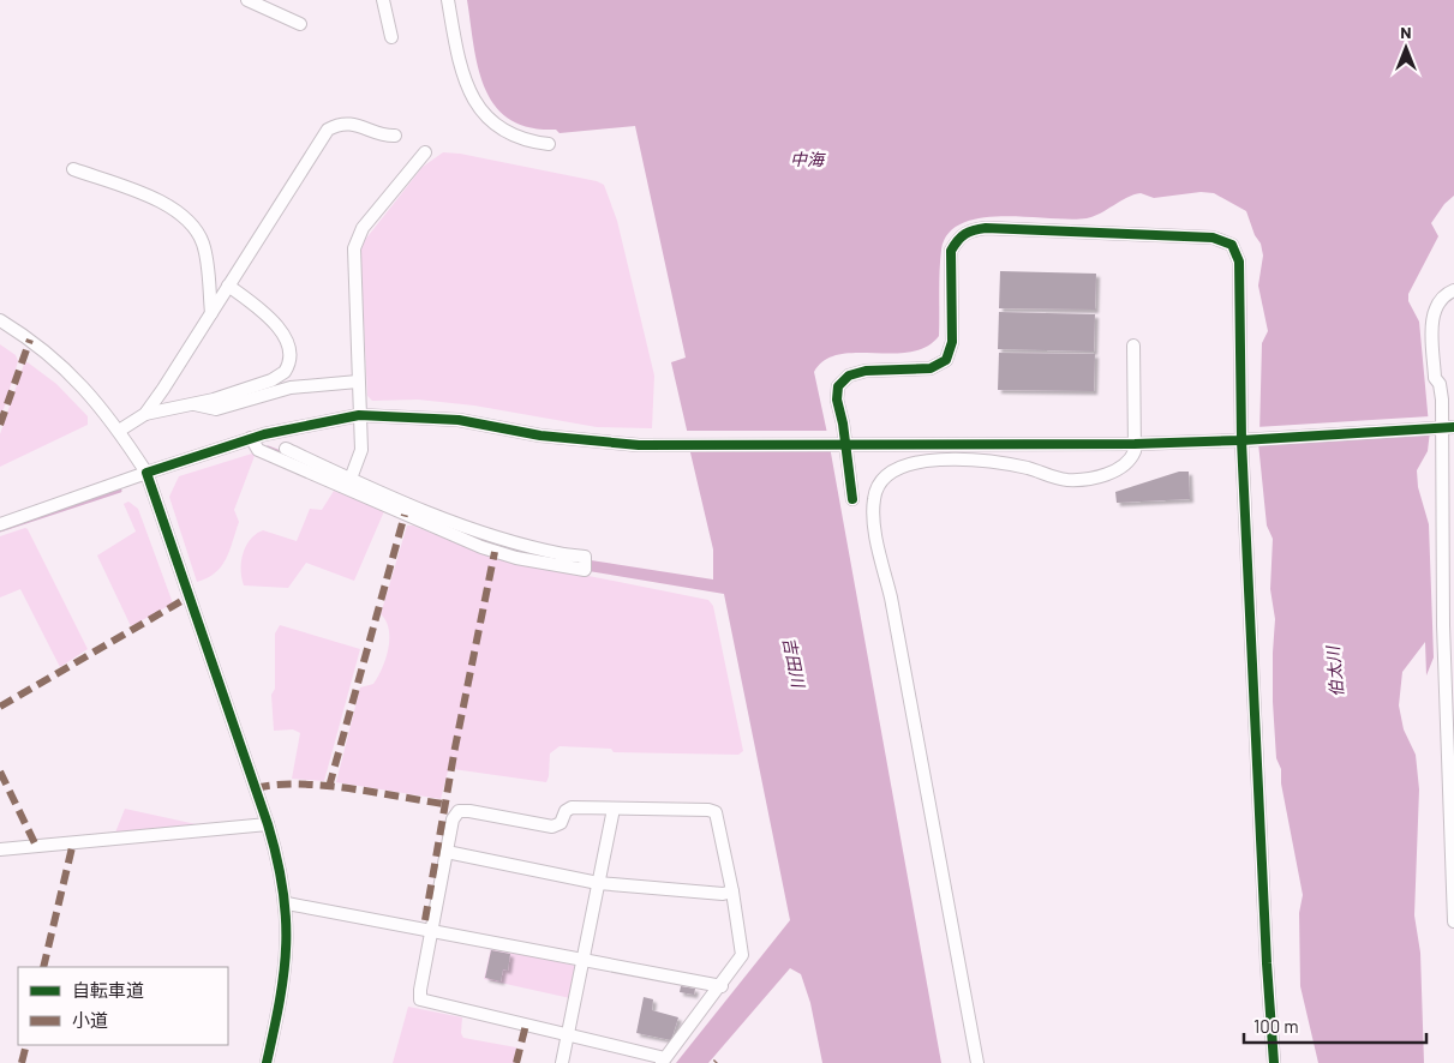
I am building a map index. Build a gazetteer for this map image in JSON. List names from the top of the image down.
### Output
{
  "water": ["中海", "吉田川", "伯太川"],
  "legend": ["自転車道", "小道"],
  "scale_bar": "100 m",
  "north": "top"
}
